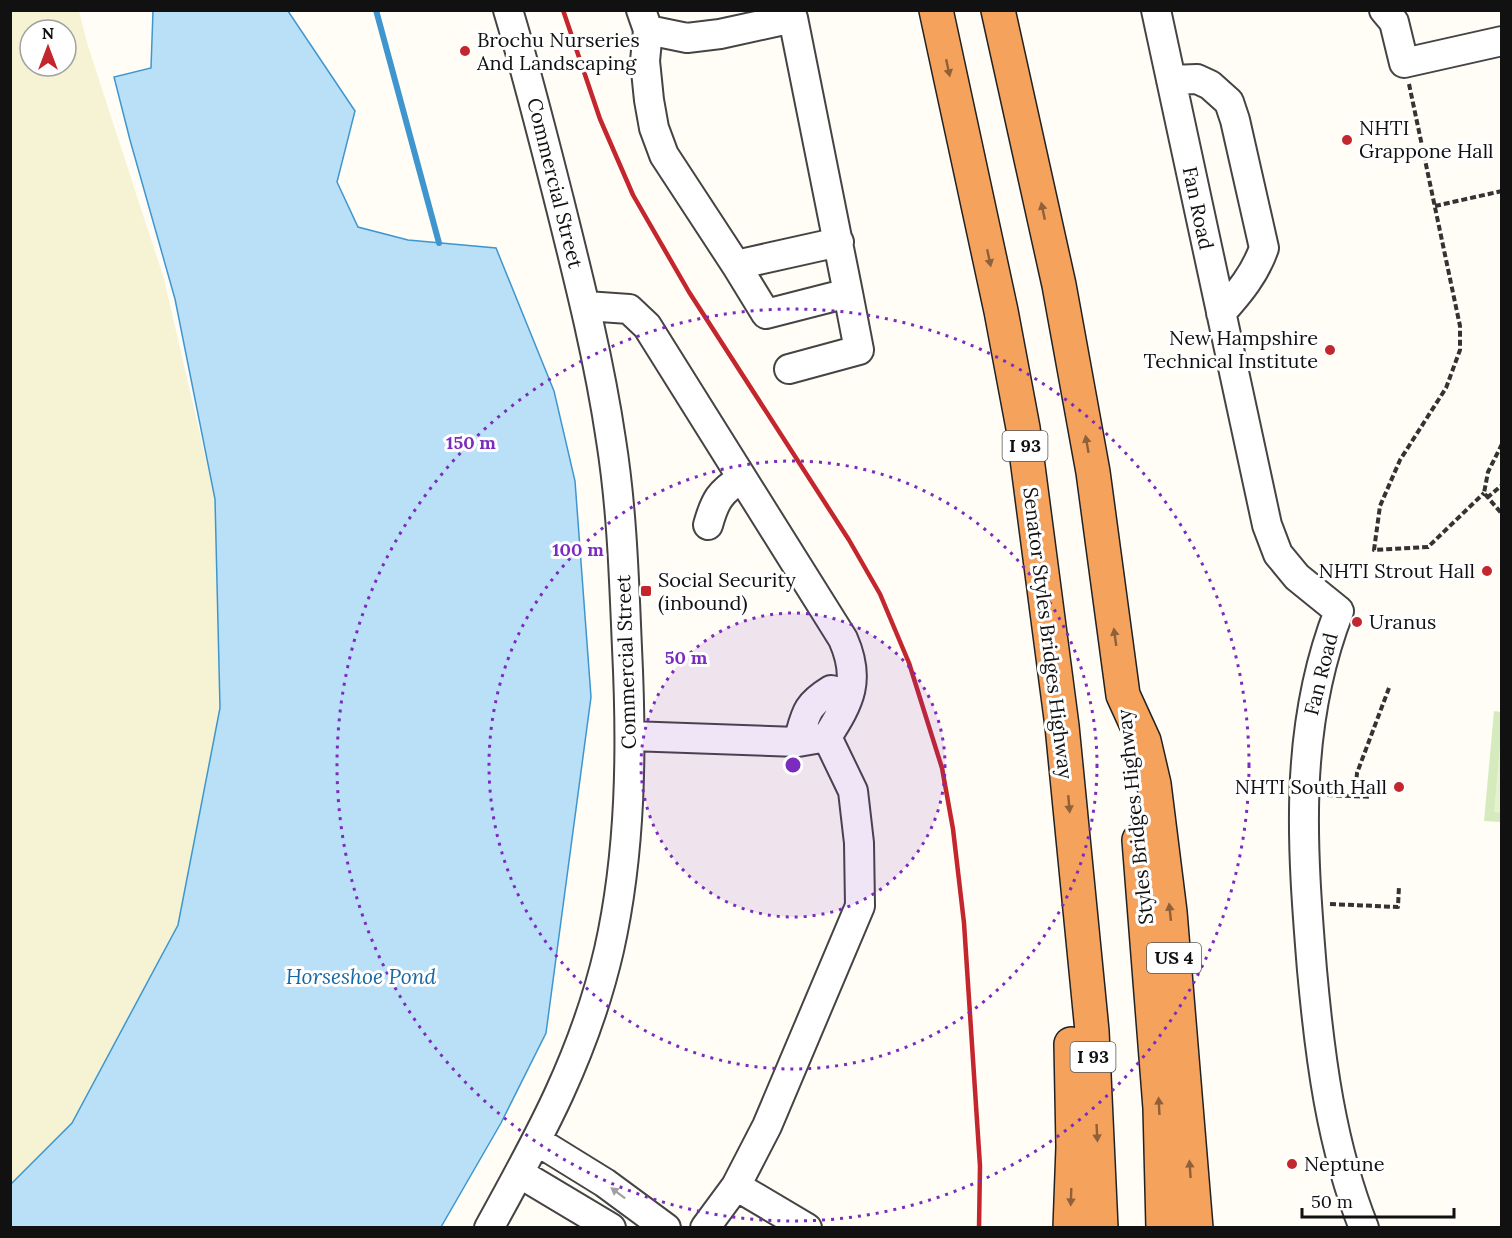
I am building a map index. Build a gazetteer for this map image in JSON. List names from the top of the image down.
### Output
{
  "streets": {
    "highway": [
      "I 93",
      "Senator Styles Bridges Highway",
      "Styles Bridges Highway",
      "US 4"
    ],
    "street": ["Commercial Street", "Fan Road"]
  },
  "crossings": [
    ["Styles Bridges Highway", "US 4"]
  ],
  "water": ["Horseshoe Pond"],
  "places": {
    "other": [
      "Brochu Nurseries And Landscaping",
      "NHTI Grappone Hall",
      "New Hampshire Technical Institute",
      "NHTI Strout Hall",
      "Uranus",
      "NHTI South Hall",
      "Neptune"
    ],
    "transit": ["Social Security (inbound)"]
  },
  "scale_bar": "50 m",
  "north": "top",
  "rings": ["150 m", "100 m", "50 m"]
}
